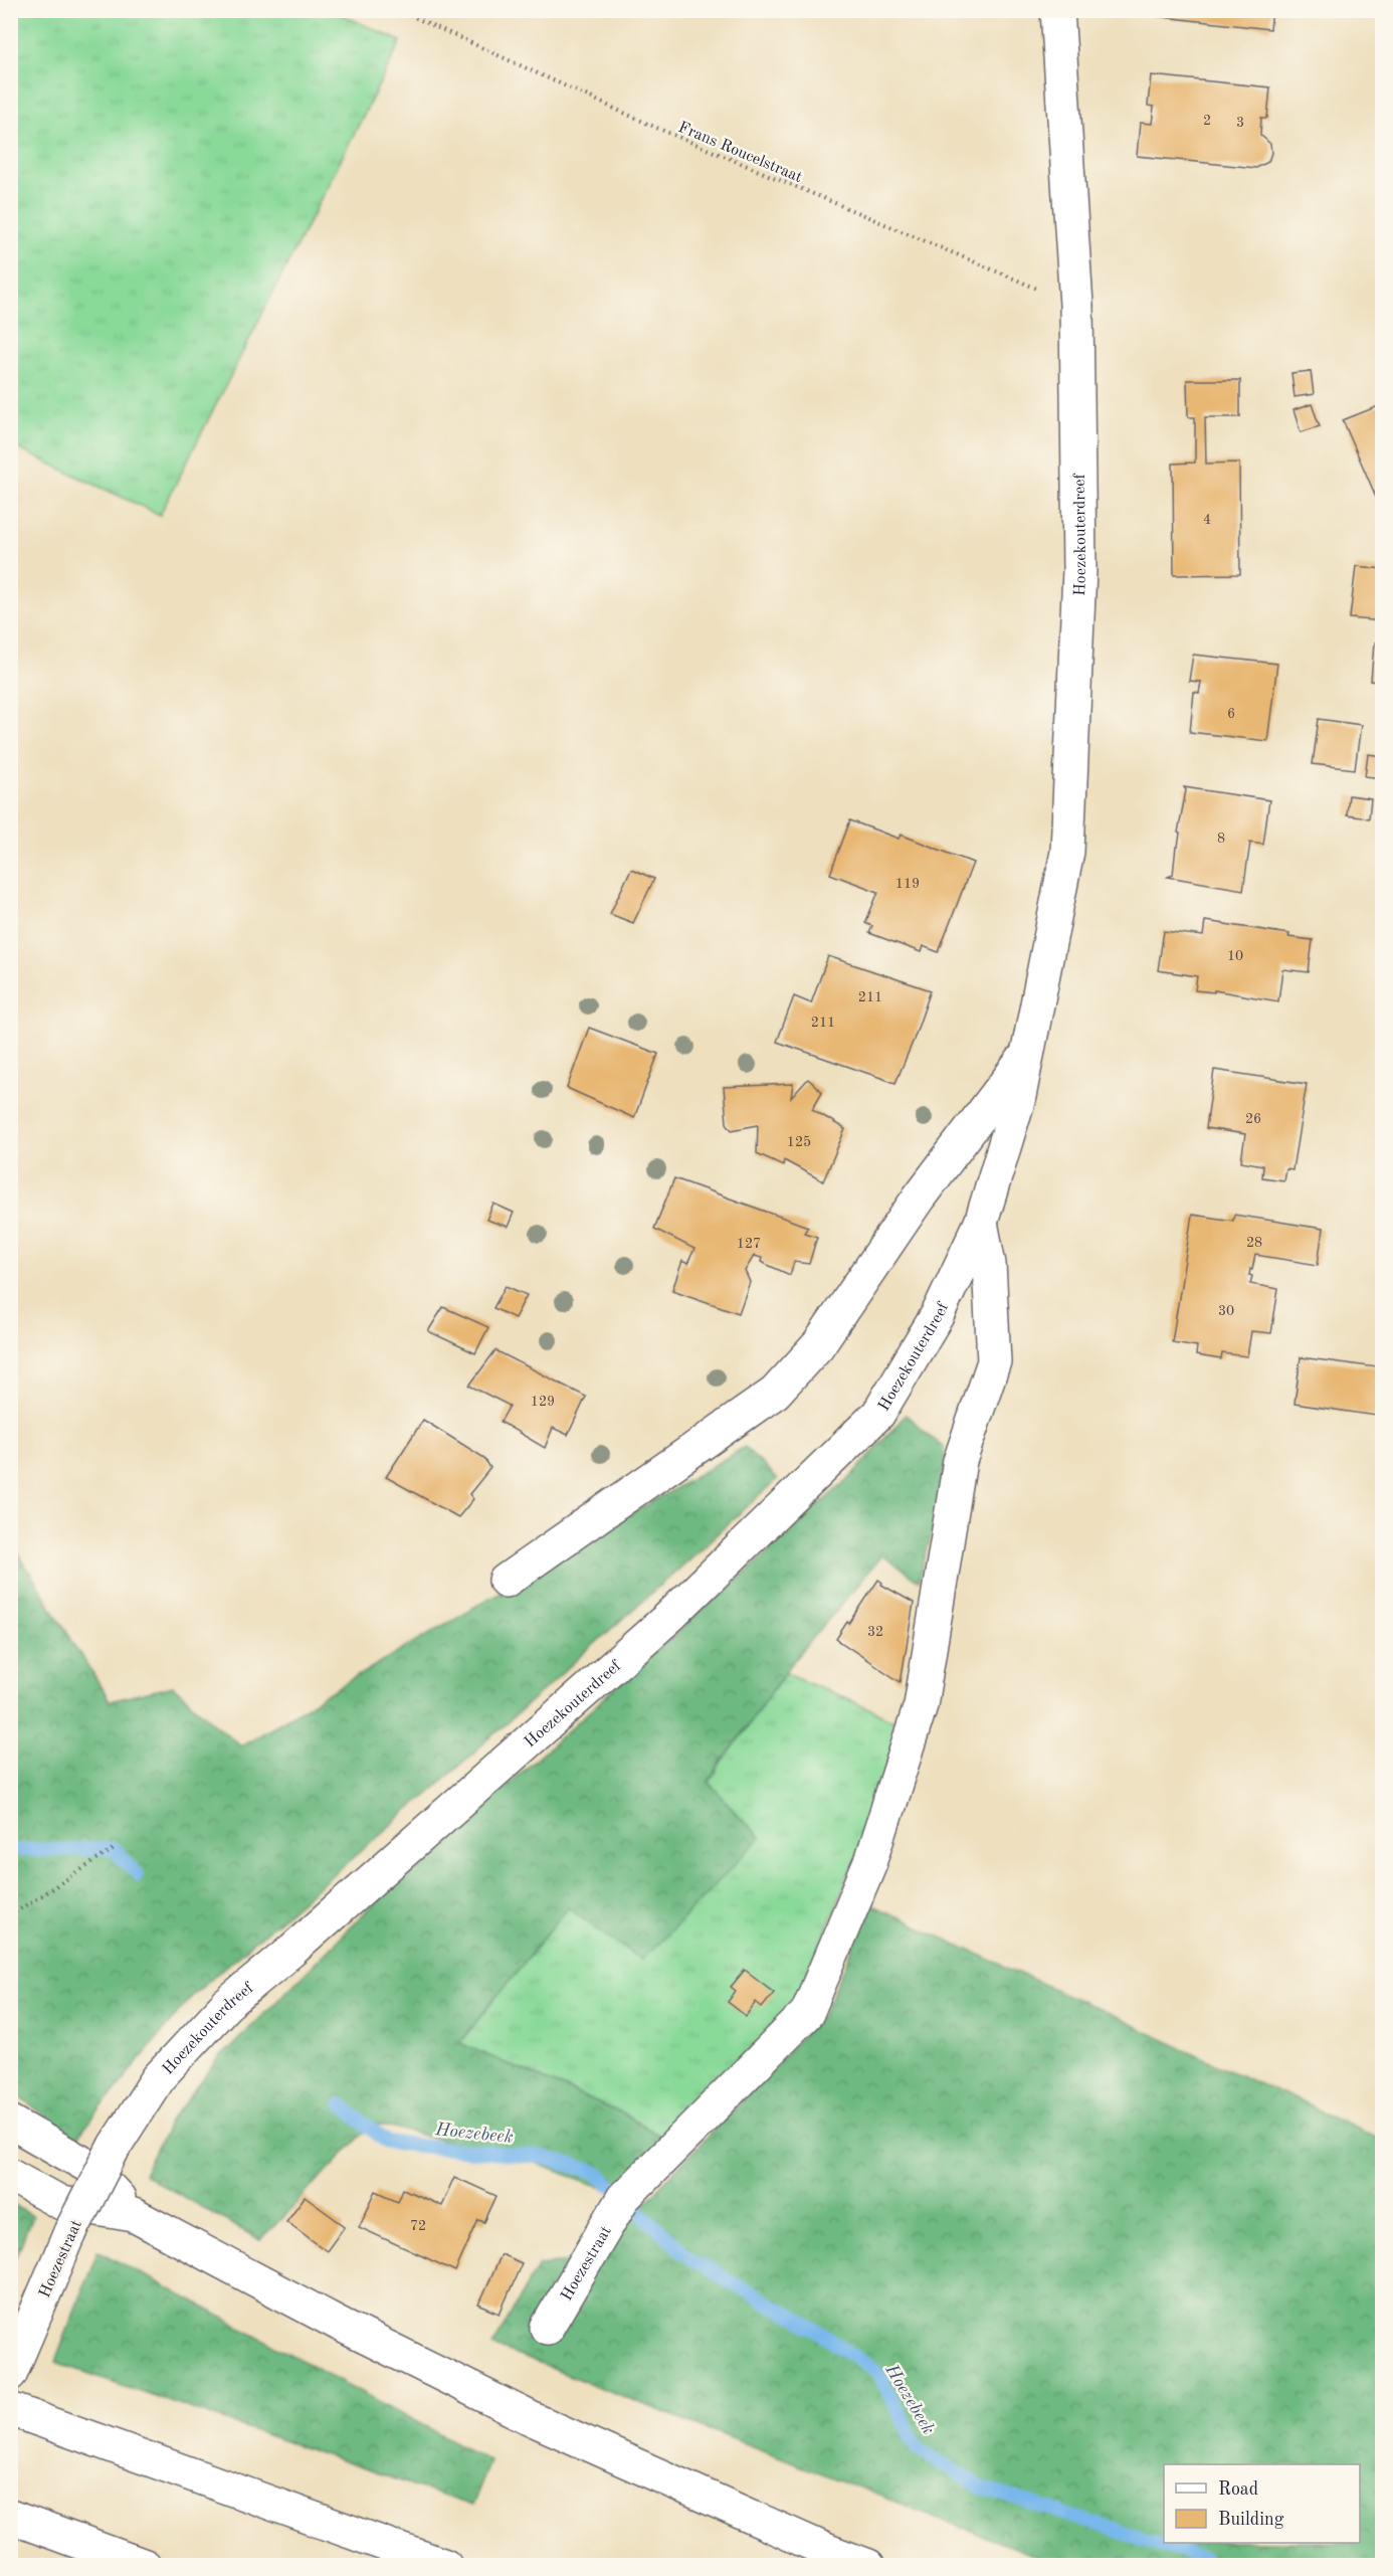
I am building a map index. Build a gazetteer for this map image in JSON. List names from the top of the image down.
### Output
{
  "streets": {
    "main road": ["Hoezekouterdreef", "Hoezestraat"],
    "path": ["Frans Roucelstraat"]
  },
  "crossings": [
    ["Frans Roucelstraat", "Hoezekouterdreef"],
    ["Hoezekouterdreef", "Hoezestraat"]
  ],
  "water": ["Hoezebeek"],
  "house_numbers": [
    "2",
    "3",
    "4",
    "6",
    "8",
    "119",
    "10",
    "211",
    "211",
    "26",
    "125",
    "28",
    "127",
    "30",
    "129",
    "32",
    "72"
  ],
  "legend": ["Road", "Building"]
}
